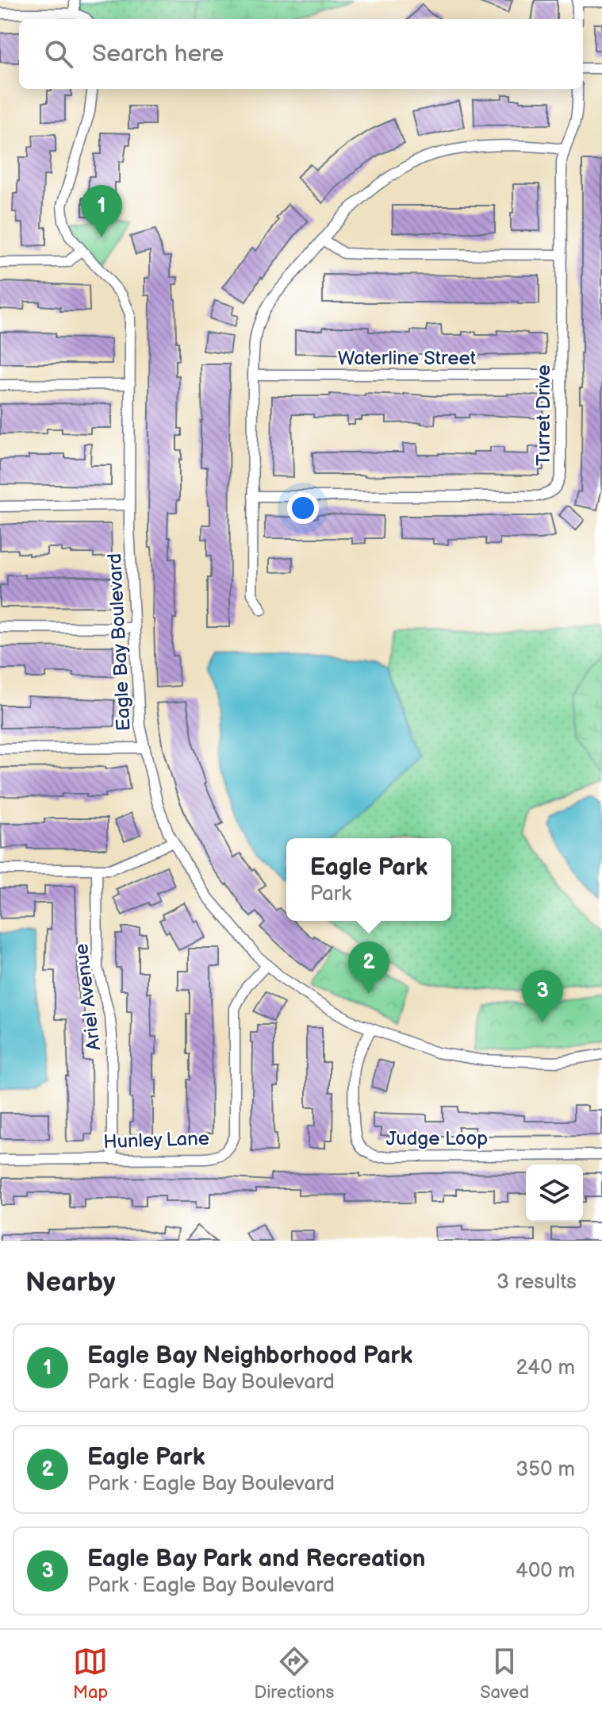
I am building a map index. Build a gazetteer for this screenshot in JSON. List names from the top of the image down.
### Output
{
  "streets": {
    "street": [
      "Waterline Street",
      "Turret Drive",
      "Eagle Bay Boulevard",
      "Ariel Avenue",
      "Judge Loop",
      "Hunley Lane"
    ]
  },
  "crossings": [
    ["Waterline Street", "Turret Drive"],
    ["Eagle Bay Boulevard", "Judge Loop"],
    ["Eagle Bay Boulevard", "Hunley Lane"],
    ["Ariel Avenue", "Hunley Lane"]
  ],
  "page": {
    "search": "Search here",
    "pins": ["1", "2", "3"],
    "popup": ["Eagle Park", "Park"],
    "heading": ["Nearby", "3 results"],
    "list": [
      {
        "mark": "1",
        "name": "Eagle Bay Neighborhood Park",
        "note": "Park · Eagle Bay Boulevard",
        "value": "240 m"
      },
      {
        "mark": "2",
        "name": "Eagle Park",
        "note": "Park · Eagle Bay Boulevard",
        "value": "350 m"
      },
      {
        "mark": "3",
        "name": "Eagle Bay Park and Recreation",
        "note": "Park · Eagle Bay Boulevard",
        "value": "400 m"
      }
    ],
    "nav": ["Map", "Directions", "Saved"]
  }
}
